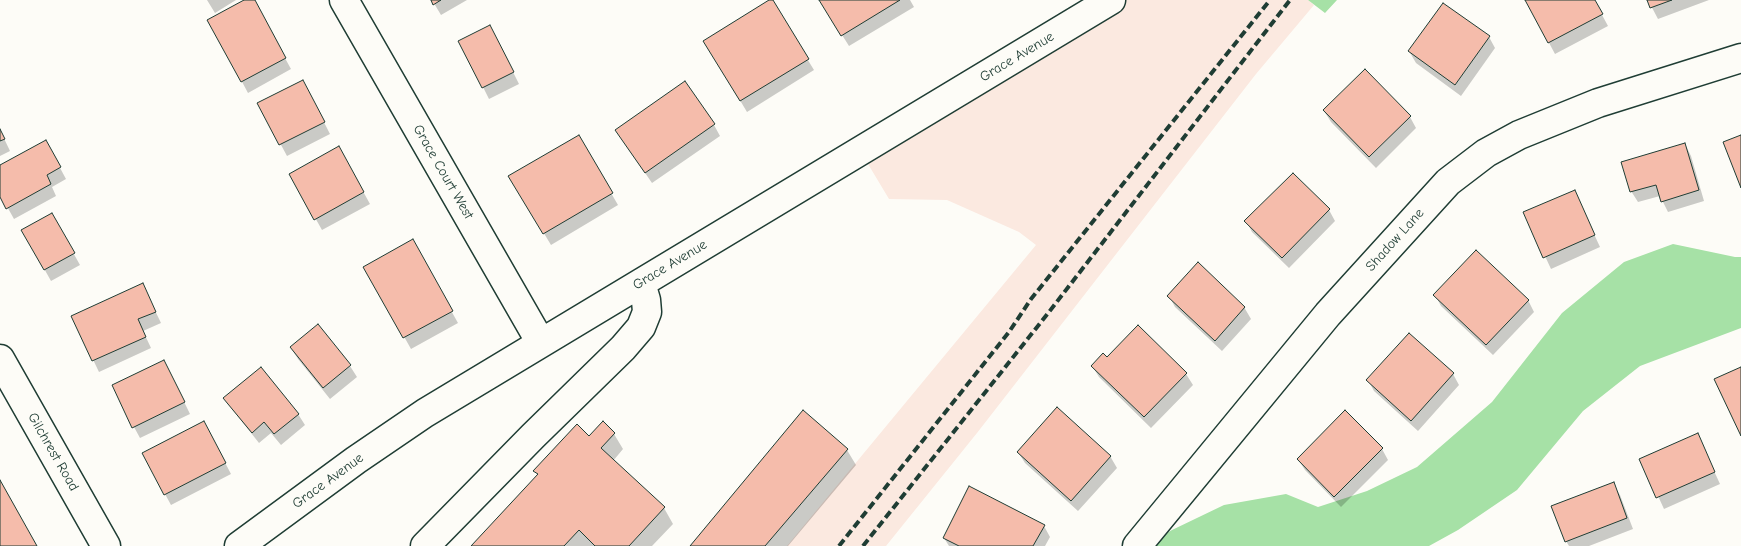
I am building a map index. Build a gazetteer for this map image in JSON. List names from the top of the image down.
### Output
{
  "streets": {
    "street": [
      "Grace Avenue",
      "Grace Court West",
      "Shadow Lane",
      "Gilchrest Road"
    ]
  },
  "crossings": [
    ["Grace Avenue", "Grace Court West"]
  ]
}
